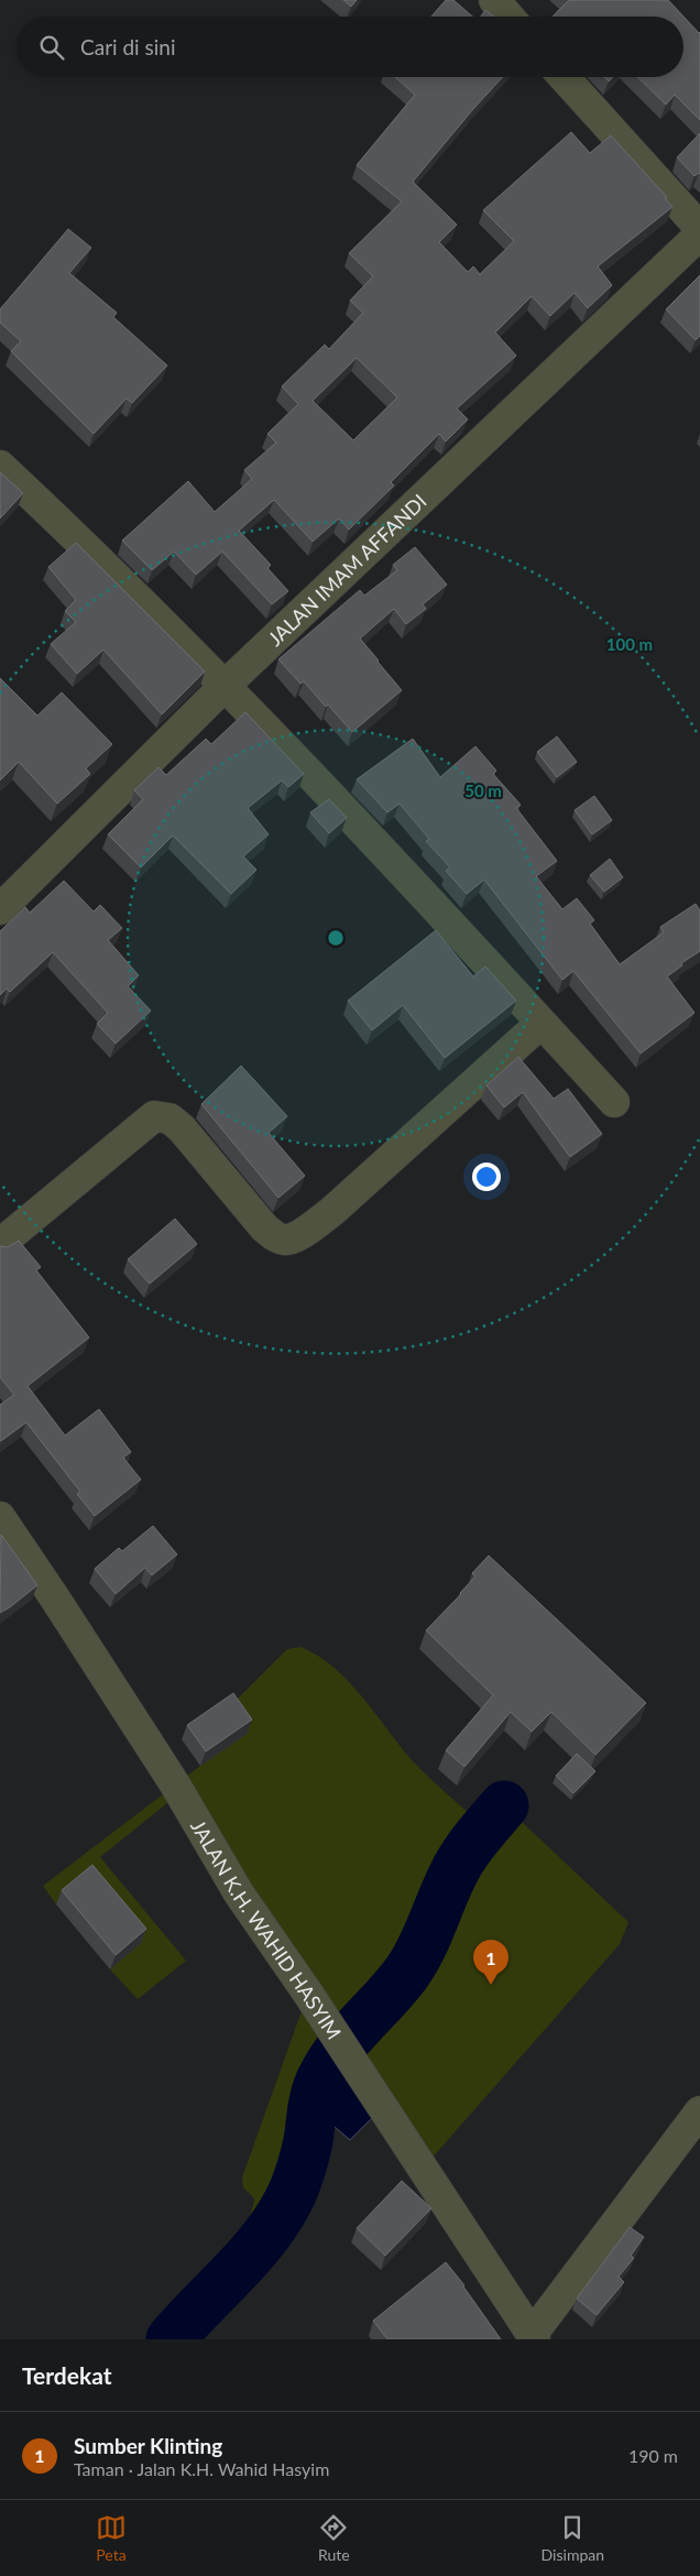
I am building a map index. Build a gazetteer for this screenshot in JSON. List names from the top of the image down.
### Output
{
  "streets": {
    "street": ["JALAN IMAM AFFANDI", "JALAN K.H. WAHID HASYIM"]
  },
  "page": {
    "search": "Cari di sini",
    "pins": "1",
    "heading": "Terdekat",
    "list": [
      {
        "mark": "1",
        "name": "Sumber Klinting",
        "note": "Taman · Jalan K.H. Wahid Hasyim",
        "value": "190 m"
      }
    ],
    "nav": ["Peta", "Rute", "Disimpan"]
  },
  "rings": ["100 m", "50 m"]
}
